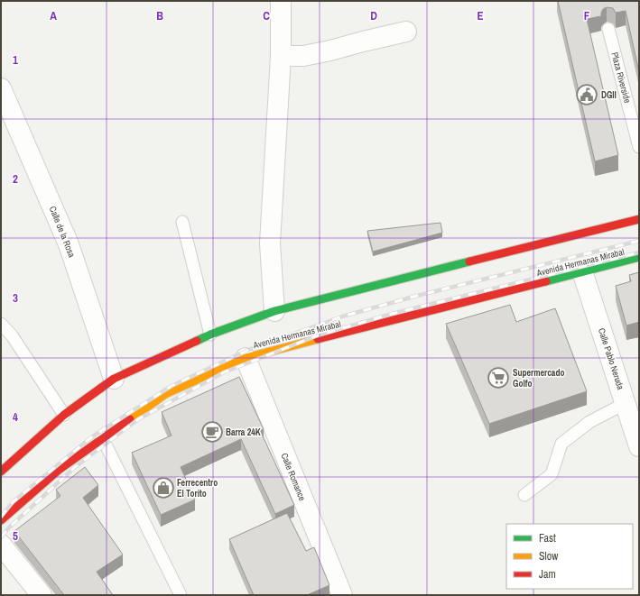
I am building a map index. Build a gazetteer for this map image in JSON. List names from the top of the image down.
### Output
{
  "streets": {
    "main road": ["Avenida Hermanas Mirabal"],
    "street": ["Calle de la Rosa", "Calle Pablo Neruda", "Calle Romance"],
    "lane": ["Plaza Riverside"]
  },
  "crossings": [
    ["Avenida Hermanas Mirabal", "Calle Pablo Neruda"],
    ["Avenida Hermanas Mirabal", "Calle Romance"]
  ],
  "places": {
    "public building": ["DGII"],
    "supermarket": ["Supermercado Golfo"],
    "cafe": ["Barra 24K"],
    "shop": ["Ferrecentro El Torito"]
  },
  "legend": ["Fast", "Slow", "Jam"],
  "grid": {
    "columns": [
      "A",
      "B",
      "C",
      "D",
      "E",
      "F"
    ],
    "rows": [
      "1",
      "2",
      "3",
      "4",
      "5"
    ]
  }
}
